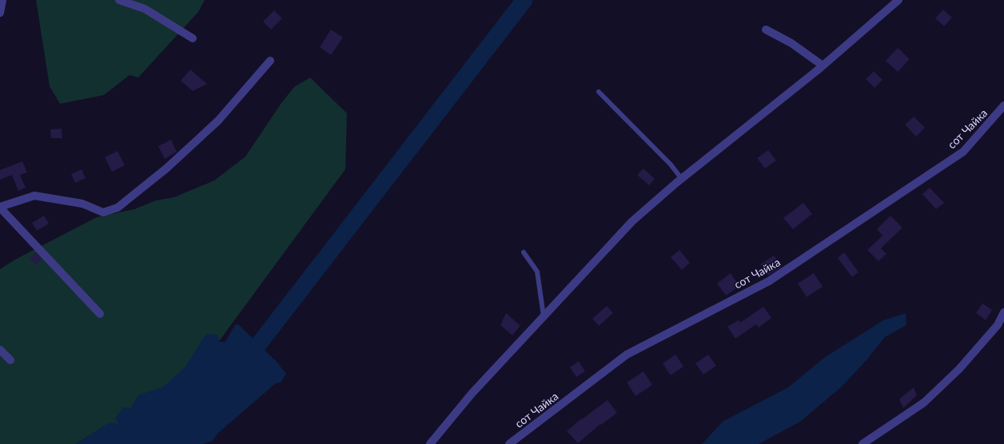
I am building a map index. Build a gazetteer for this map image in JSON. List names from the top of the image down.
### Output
{
  "streets": {
    "street": ["сот Чайка"]
  }
}
